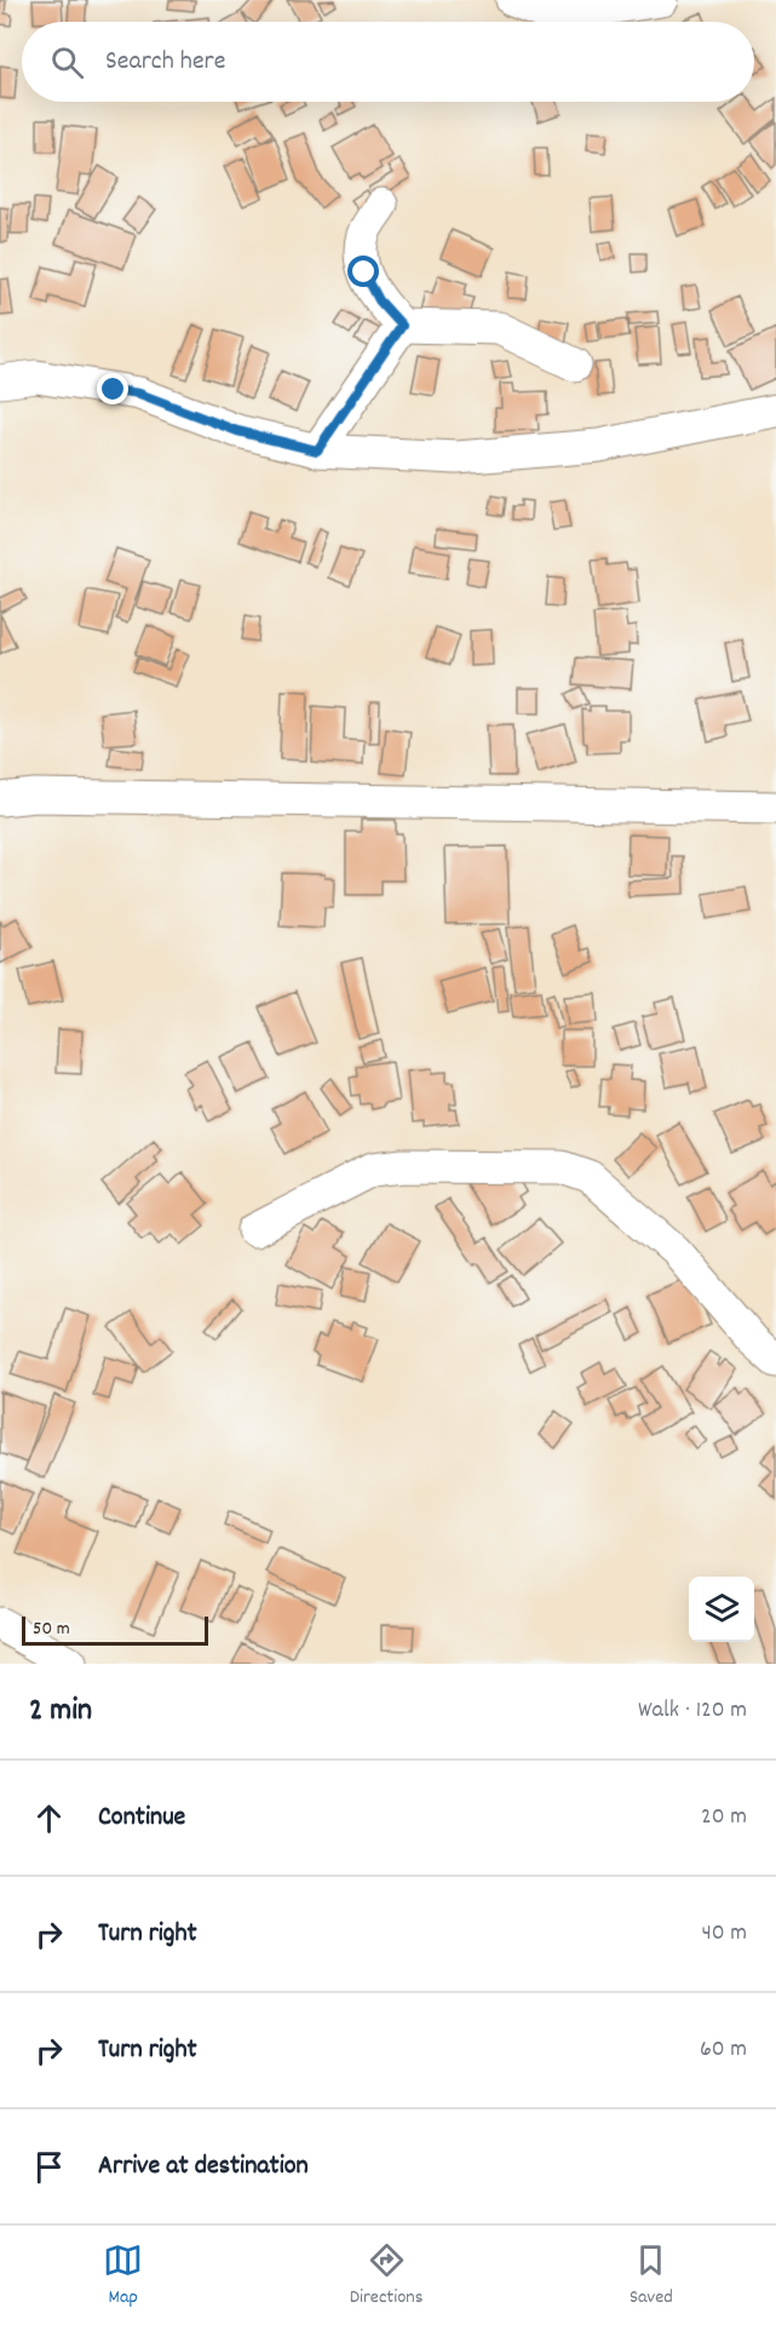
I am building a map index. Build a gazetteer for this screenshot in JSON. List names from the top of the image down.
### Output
{
  "scale_bar": "50 m",
  "page": {
    "search": "Search here",
    "scale": "50 m",
    "heading": ["2 min", "Walk · 120 m"],
    "list": [
      ["Continue", "20 m"],
      ["Turn right", "40 m"],
      ["Turn right", "60 m"],
      "Arrive at destination"
    ],
    "nav": ["Map", "Directions", "Saved"]
  }
}
